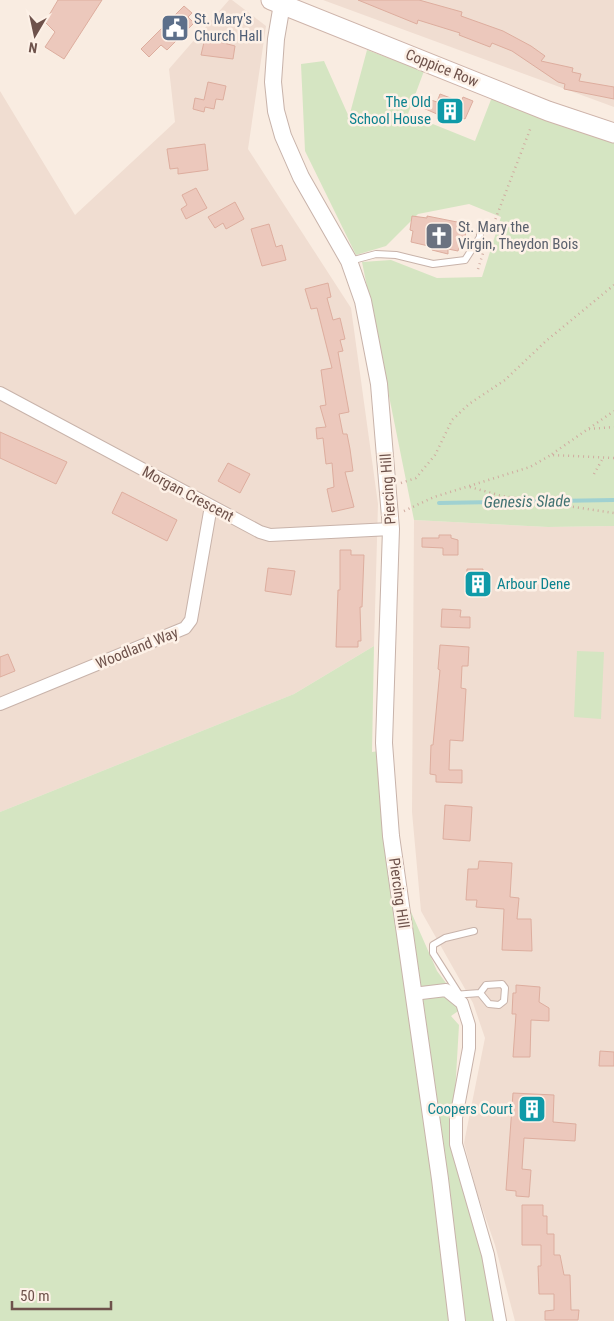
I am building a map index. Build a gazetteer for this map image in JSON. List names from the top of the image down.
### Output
{
  "streets": {
    "main road": ["Coppice Row"],
    "street": ["Piercing Hill", "Morgan Crescent", "Woodland Way"]
  },
  "crossings": [
    ["Coppice Row", "Piercing Hill"],
    ["Piercing Hill", "Morgan Crescent"],
    ["Morgan Crescent", "Woodland Way"]
  ],
  "water": ["Genesis Slade"],
  "places": {
    "public building": ["St. Mary's Church Hall"],
    "building": ["The Old School House", "Arbour Dene", "Coopers Court"],
    "church": ["St. Mary the Virgin, Theydon Bois"]
  },
  "scale_bar": "50 m",
  "north": "bottom"
}
